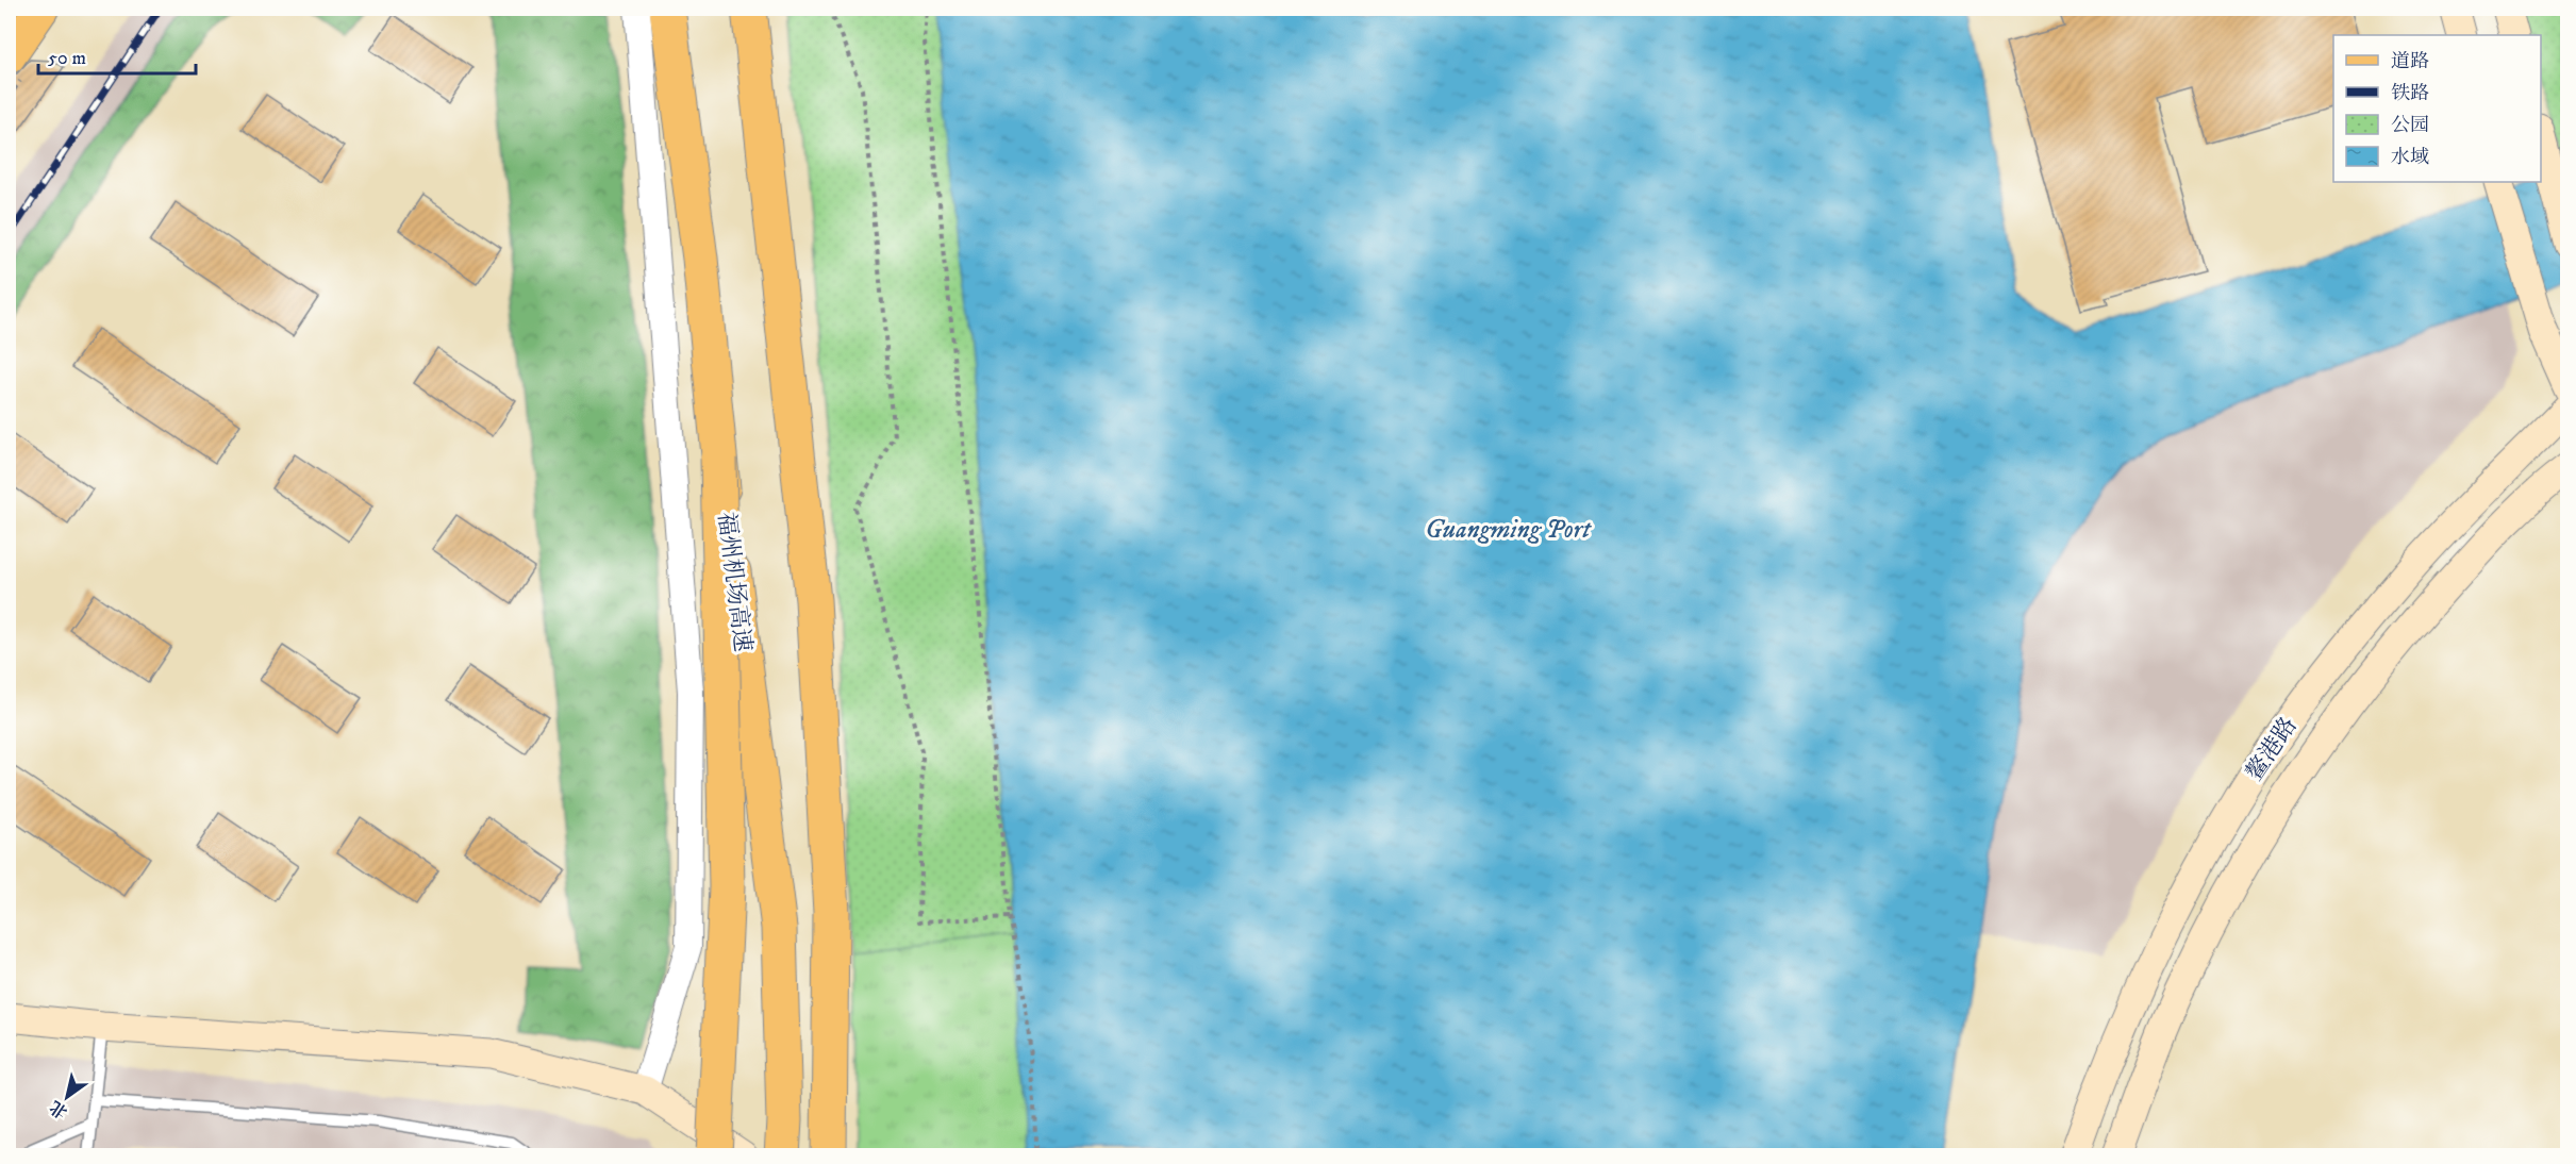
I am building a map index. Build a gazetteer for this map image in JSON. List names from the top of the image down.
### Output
{
  "streets": {
    "highway": ["福州机场高速"],
    "main road": ["鳌港路"]
  },
  "water": ["Guangming Port"],
  "legend": [
    "道路",
    "铁路",
    "公园",
    "水域"
  ],
  "scale_bar": "50 m",
  "north": "bottom left"
}
